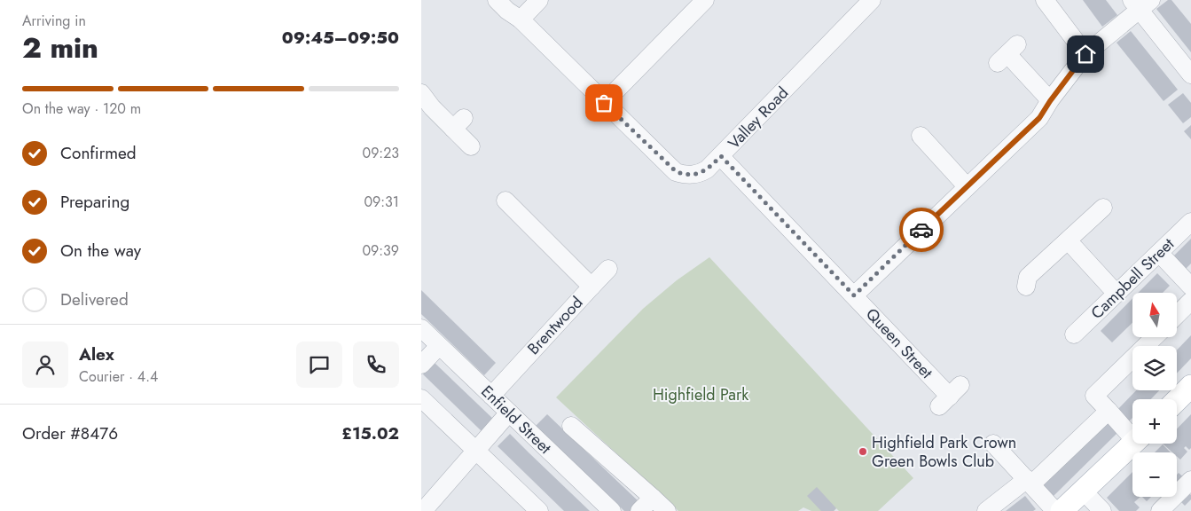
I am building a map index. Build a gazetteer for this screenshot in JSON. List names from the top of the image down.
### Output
{
  "streets": {
    "street": [
      "Valley Road",
      "Campbell Street",
      "Brentwood",
      "Queen Street",
      "Enfield Street"
    ]
  },
  "crossings": [
    ["Valley Road", "Queen Street"],
    ["Brentwood", "Enfield Street"]
  ],
  "parks": ["Highfield Park"],
  "places": ["Highfield Park Crown Green Bowls Club"],
  "north": "top",
  "page": {
    "heading": ["2 min", "Arriving in", "09:45–09:50"],
    "panel": [
      "Alex",
      "Courier · 4.4",
      "Order #8476",
      "£15.02"
    ],
    "bar": "On the way · 120 m",
    "list": [
      ["Confirmed", "09:23"],
      ["Preparing", "09:31"],
      ["On the way", "09:39"],
      "Delivered"
    ],
    "map_buttons": ["+", "−"]
  }
}
